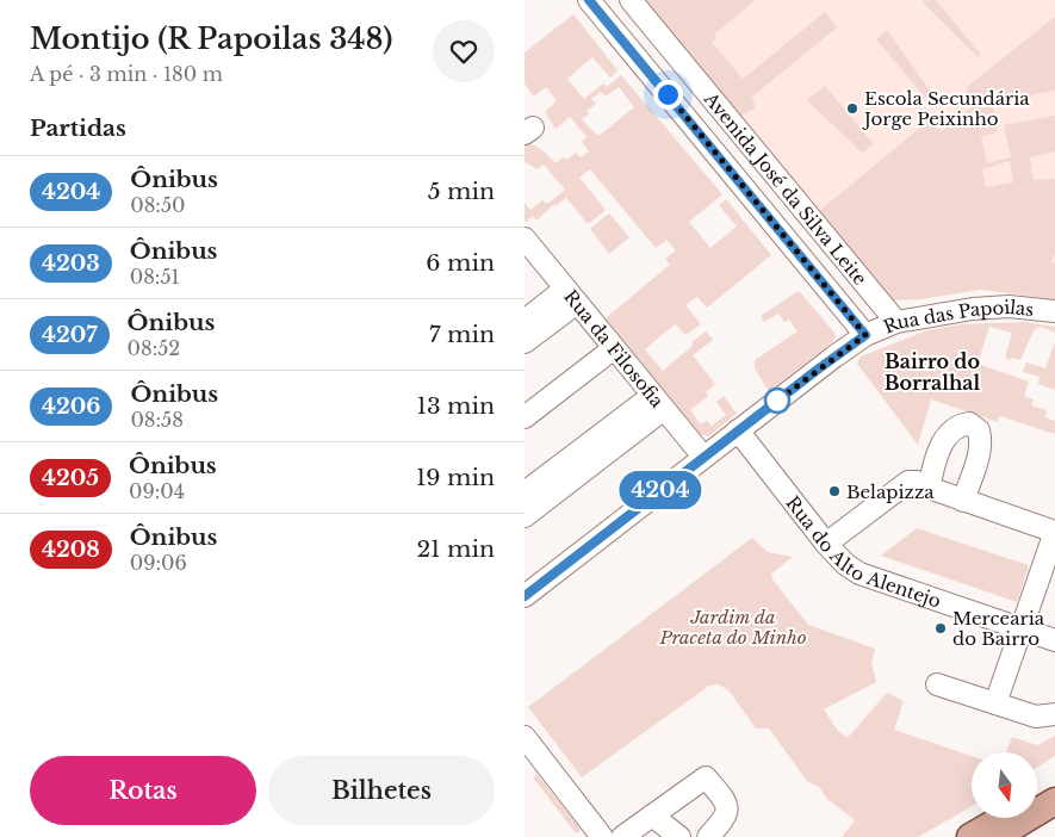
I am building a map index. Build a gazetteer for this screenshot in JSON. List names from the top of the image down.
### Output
{
  "streets": {
    "street": [
      "Avenida José da Silva Leite",
      "Rua das Papoilas",
      "Rua da Filosofia",
      "Rua do Alto Alentejo"
    ]
  },
  "crossings": [
    ["Avenida José da Silva Leite", "Rua das Papoilas"],
    ["Rua das Papoilas", "Rua da Filosofia"],
    ["Rua das Papoilas", "Rua do Alto Alentejo"]
  ],
  "districts": ["Bairro do Borralhal"],
  "parks": ["Jardim da Praceta do Minho"],
  "places": ["Escola Secundária Jorge Peixinho", "Belapizza", "Mercearia do Bairro"],
  "lines": ["bus line 4204"],
  "north": "bottom",
  "page": {
    "heading": [
      ["Montijo (R Papoilas 348)", "A pé · 3 min · 180 m"],
      "Partidas"
    ],
    "on_map": "4204",
    "list": [
      {
        "mark": "4204",
        "name": "Ônibus",
        "note": "08:50",
        "value": "5 min"
      },
      {
        "mark": "4203",
        "name": "Ônibus",
        "note": "08:51",
        "value": "6 min"
      },
      {
        "mark": "4207",
        "name": "Ônibus",
        "note": "08:52",
        "value": "7 min"
      },
      {
        "mark": "4206",
        "name": "Ônibus",
        "note": "08:58",
        "value": "13 min"
      },
      {
        "mark": "4205",
        "name": "Ônibus",
        "note": "09:04",
        "value": "19 min"
      },
      {
        "mark": "4208",
        "name": "Ônibus",
        "note": "09:06",
        "value": "21 min"
      }
    ],
    "buttons": ["Rotas", "Bilhetes"]
  }
}
